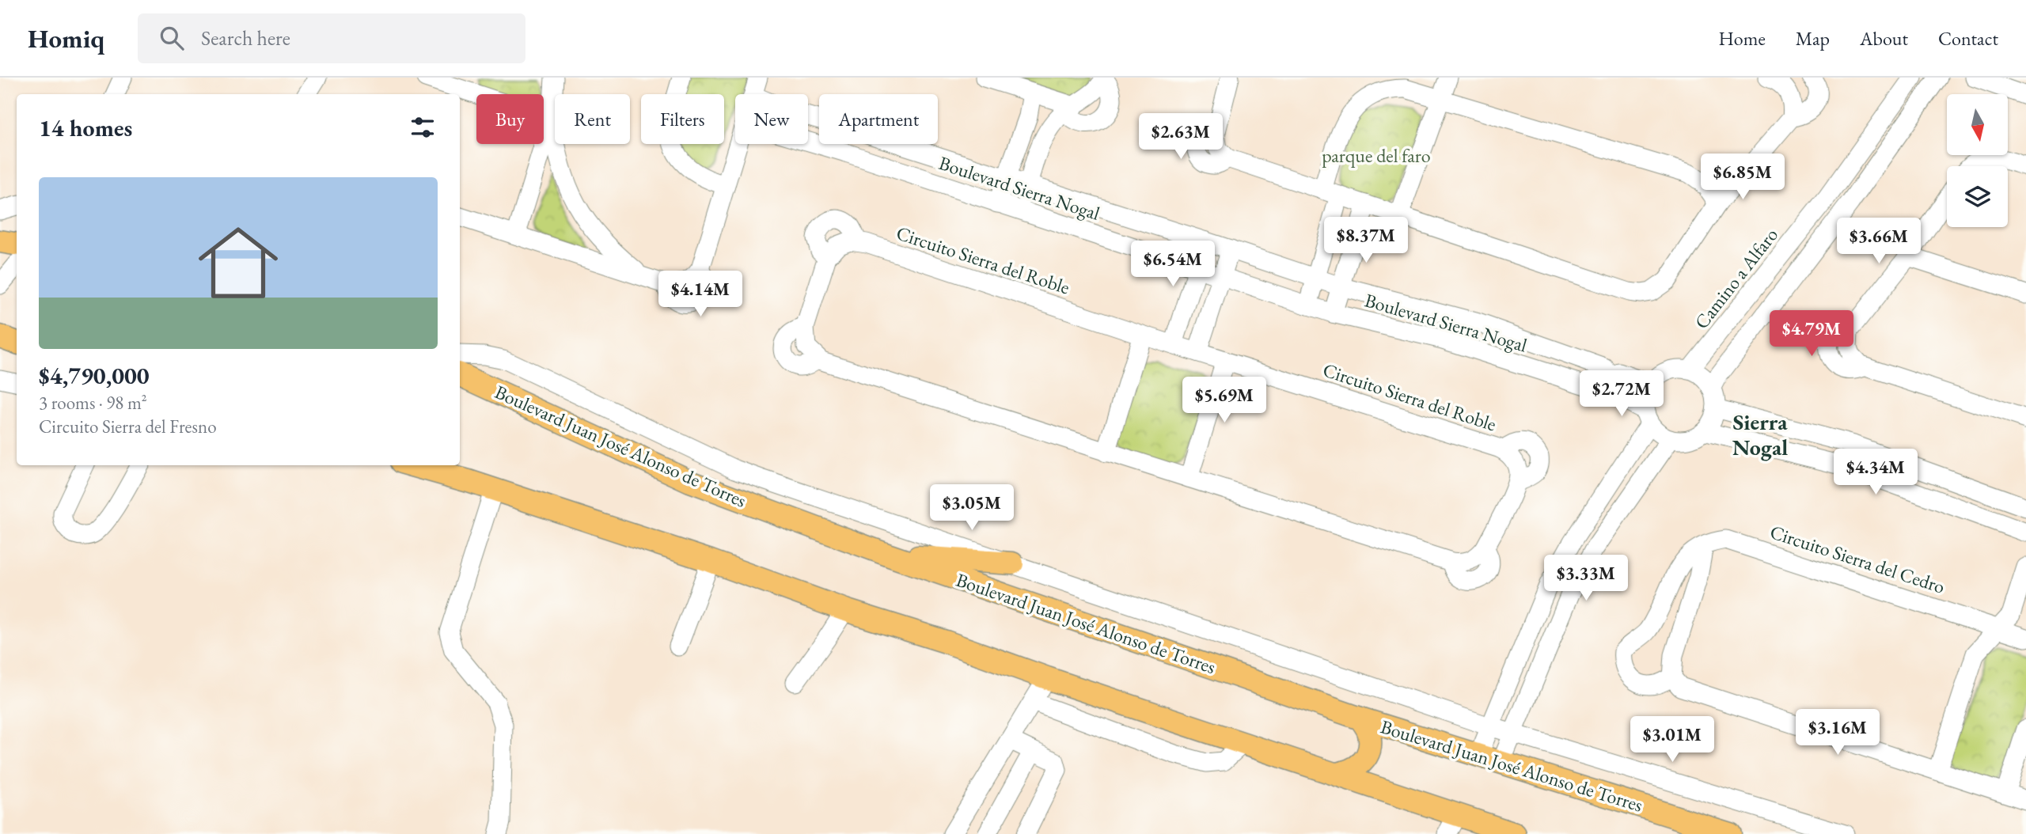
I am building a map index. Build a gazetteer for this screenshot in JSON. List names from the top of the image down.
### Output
{
  "streets": {
    "main road": ["Boulevard Juan José Alonso de Torres"],
    "street": [
      "Boulevard Sierra Nogal",
      "Circuito Sierra del Roble",
      "Camino a Alfaro",
      "Circuito Sierra del Cedro"
    ]
  },
  "crossings": [
    ["Boulevard Sierra Nogal", "Camino a Alfaro"]
  ],
  "districts": ["Sierra Nogal"],
  "parks": ["parque del faro"],
  "north": "bottom",
  "page": {
    "header": "Homiq",
    "search": "Search here",
    "nav": [
      "Home",
      "Map",
      "About",
      "Contact"
    ],
    "chip": [
      "Buy",
      "Rent",
      "Filters",
      "New",
      "Apartment"
    ],
    "heading": "14 homes",
    "price": [
      "$2.63M",
      "$6.85M",
      "$8.37M",
      "$3.66M",
      "$6.54M",
      "$4.14M",
      "$4.79M",
      "$2.72M",
      "$5.69M",
      "$4.34M",
      "$3.05M",
      "$3.33M",
      "$3.16M",
      "$3.01M"
    ],
    "list": [
      {
        "name": "$4,790,000",
        "note": "3 rooms · 98 m² · Circuito Sierra del Fresno"
      }
    ]
  }
}
